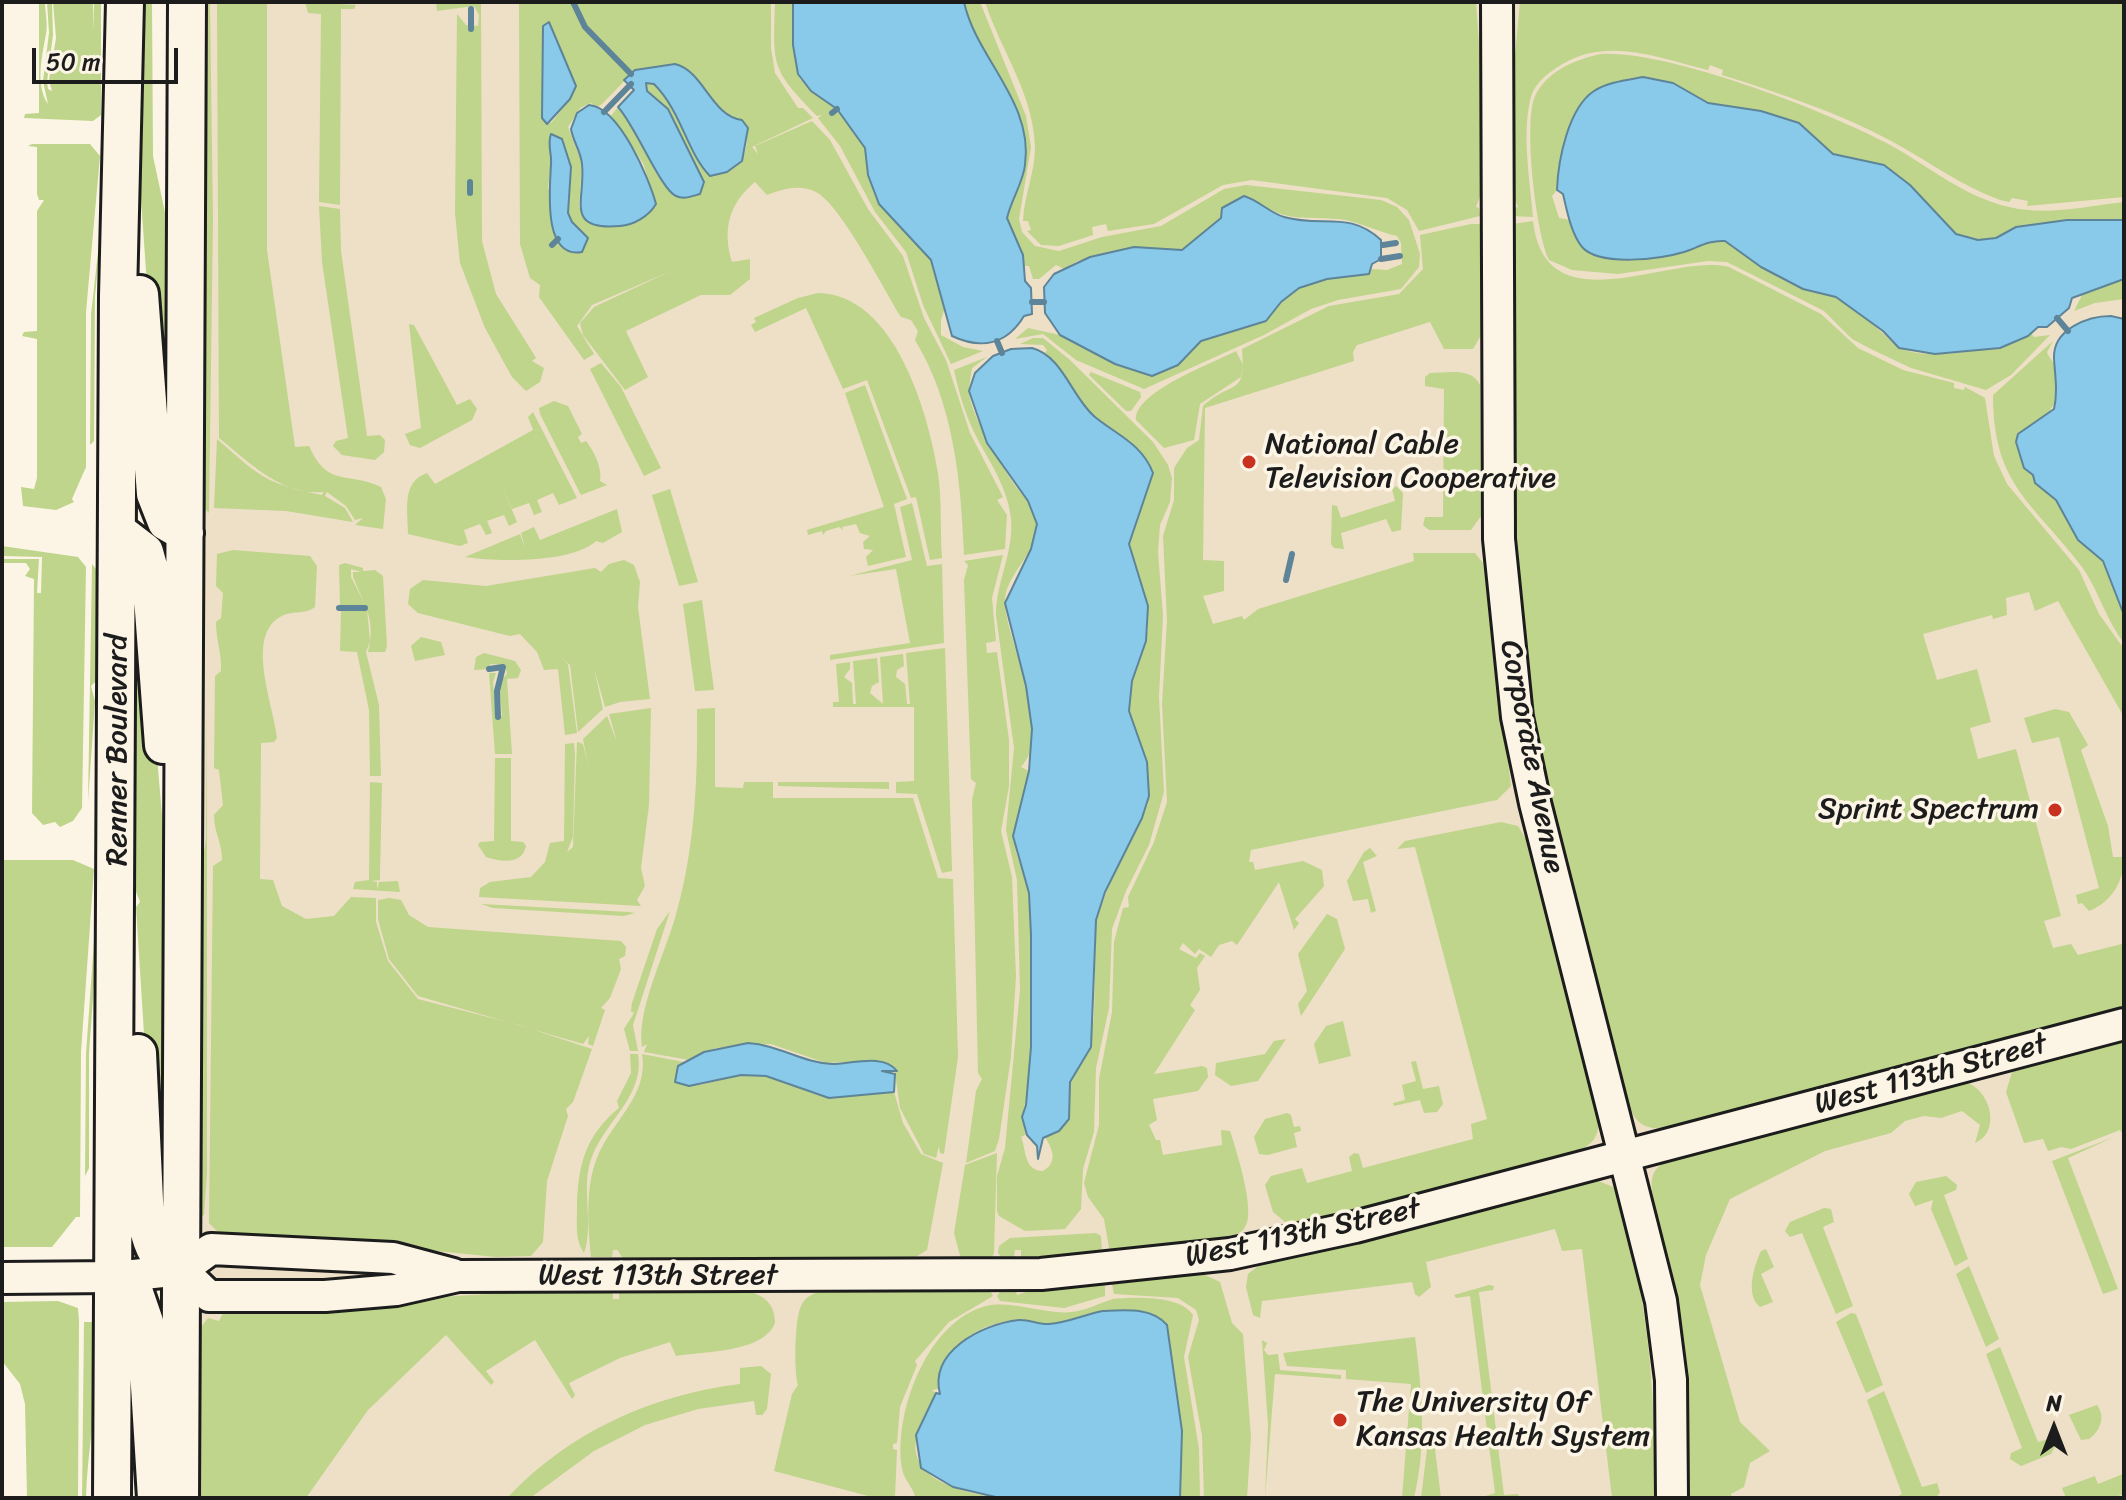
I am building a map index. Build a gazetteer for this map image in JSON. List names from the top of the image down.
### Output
{
  "streets": {
    "main road": ["Renner Boulevard"],
    "street": ["Corporate Avenue", "West 113th Street"]
  },
  "crossings": [
    ["Renner Boulevard", "West 113th Street"],
    ["Corporate Avenue", "West 113th Street"]
  ],
  "places": ["National Cable Television Cooperative", "Sprint Spectrum", "The University Of Kansas Health System"],
  "scale_bar": "50 m",
  "north": "top"
}
